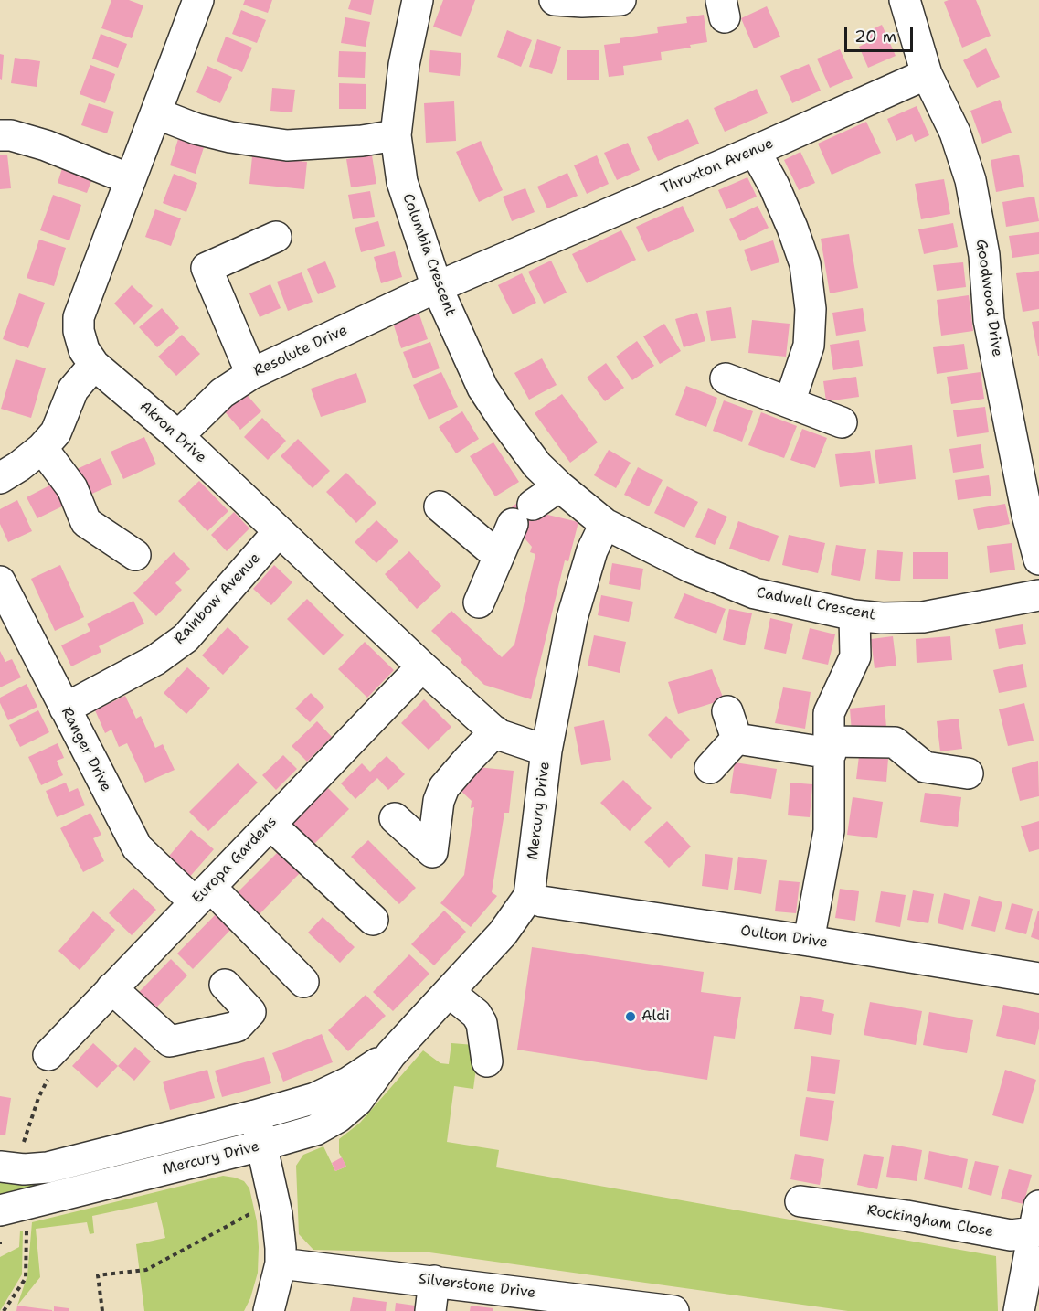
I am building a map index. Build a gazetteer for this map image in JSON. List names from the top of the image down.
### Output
{
  "streets": {
    "street": [
      "Thruxton Avenue",
      "Columbia Crescent",
      "Goodwood Drive",
      "Resolute Drive",
      "Akron Drive",
      "Rainbow Avenue",
      "Cadwell Crescent",
      "Ranger Drive",
      "Mercury Drive",
      "Europa Gardens",
      "Oulton Drive",
      "Rockingham Close",
      "Silverstone Drive"
    ]
  },
  "crossings": [
    ["Thruxton Avenue", "Columbia Crescent"],
    ["Thruxton Avenue", "Goodwood Drive"],
    ["Thruxton Avenue", "Resolute Drive"],
    ["Columbia Crescent", "Resolute Drive"],
    ["Columbia Crescent", "Cadwell Crescent"],
    ["Columbia Crescent", "Mercury Drive"],
    ["Resolute Drive", "Akron Drive"],
    ["Akron Drive", "Rainbow Avenue"],
    ["Akron Drive", "Mercury Drive"],
    ["Akron Drive", "Europa Gardens"],
    ["Rainbow Avenue", "Ranger Drive"],
    ["Cadwell Crescent", "Mercury Drive"],
    ["Ranger Drive", "Europa Gardens"],
    ["Mercury Drive", "Oulton Drive"]
  ],
  "places": ["Aldi"],
  "scale_bar": "20 m"
}
